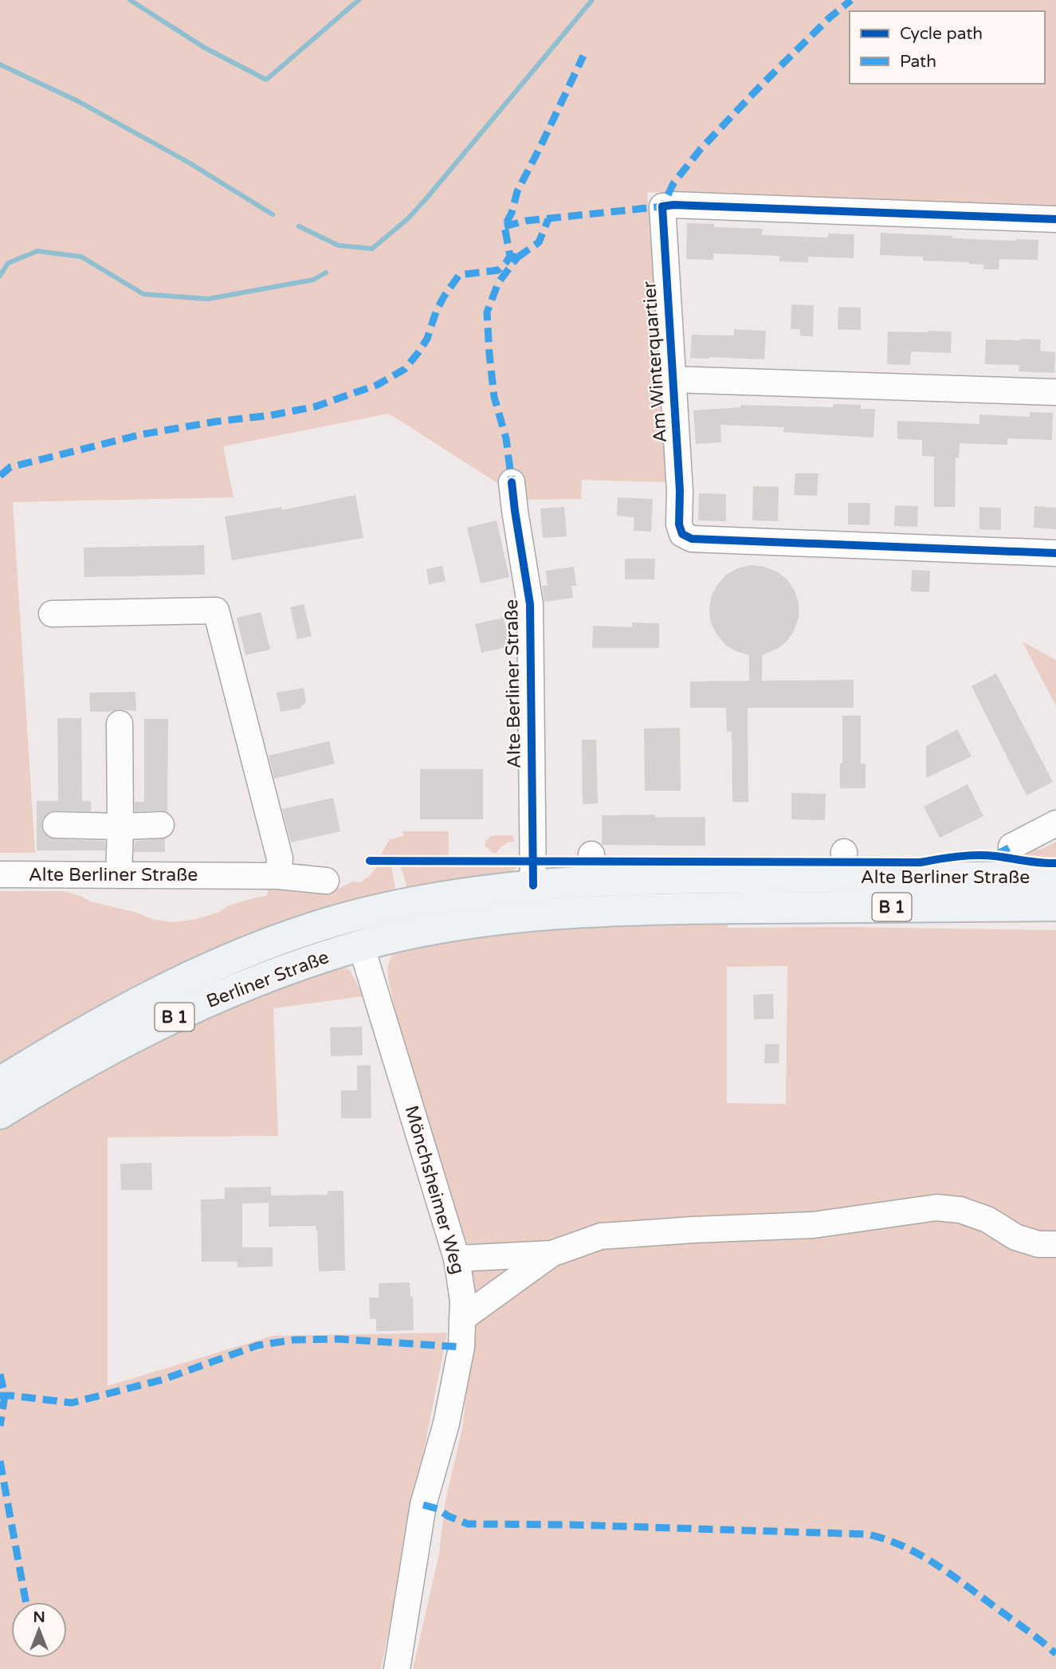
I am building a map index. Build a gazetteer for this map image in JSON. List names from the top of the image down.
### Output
{
  "streets": {
    "main road": ["Alte Berliner Straße", "B 1", "Berliner Straße"],
    "street": ["Am Winterquartier", "Mönchsheimer Weg"]
  },
  "crossings": [
    ["Alte Berliner Straße", "Berliner Straße"],
    ["Alte Berliner Straße", "Mönchsheimer Weg"],
    ["Berliner Straße", "Mönchsheimer Weg"]
  ],
  "legend": ["Cycle path", "Path"],
  "north": "top"
}
